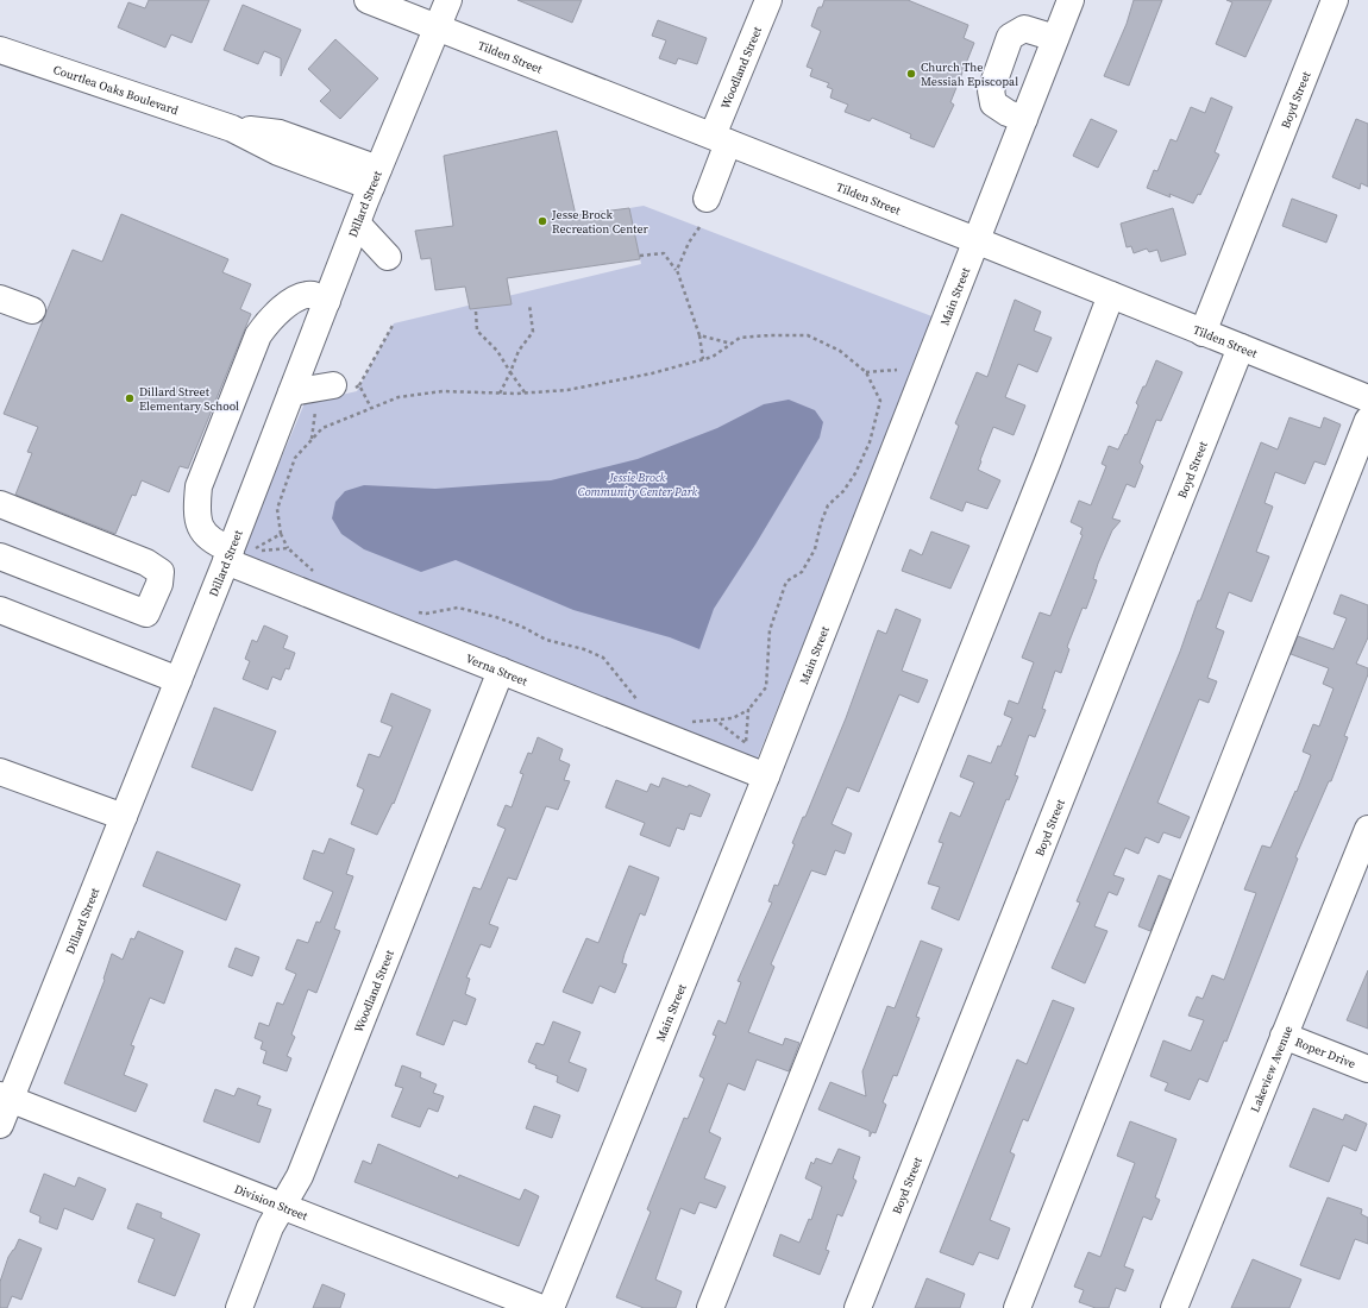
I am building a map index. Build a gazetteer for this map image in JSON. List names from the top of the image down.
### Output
{
  "streets": {
    "street": [
      "Tilden Street",
      "Woodland Street",
      "Courtlea Oaks Boulevard",
      "Boyd Street",
      "Dillard Street",
      "Main Street",
      "Verna Street",
      "Roper Drive",
      "Lakeview Avenue",
      "Division Street"
    ]
  },
  "crossings": [
    ["Tilden Street", "Woodland Street"],
    ["Tilden Street", "Boyd Street"],
    ["Tilden Street", "Dillard Street"],
    ["Tilden Street", "Main Street"],
    ["Woodland Street", "Verna Street"],
    ["Woodland Street", "Division Street"],
    ["Courtlea Oaks Boulevard", "Dillard Street"],
    ["Dillard Street", "Verna Street"],
    ["Dillard Street", "Division Street"],
    ["Main Street", "Verna Street"],
    ["Roper Drive", "Lakeview Avenue"]
  ],
  "parks": ["Jessie Brock Community Center Park"],
  "places": ["Church The Messiah Episcopal", "Jesse Brock Recreation Center", "Dillard Street Elementary School"]
}
